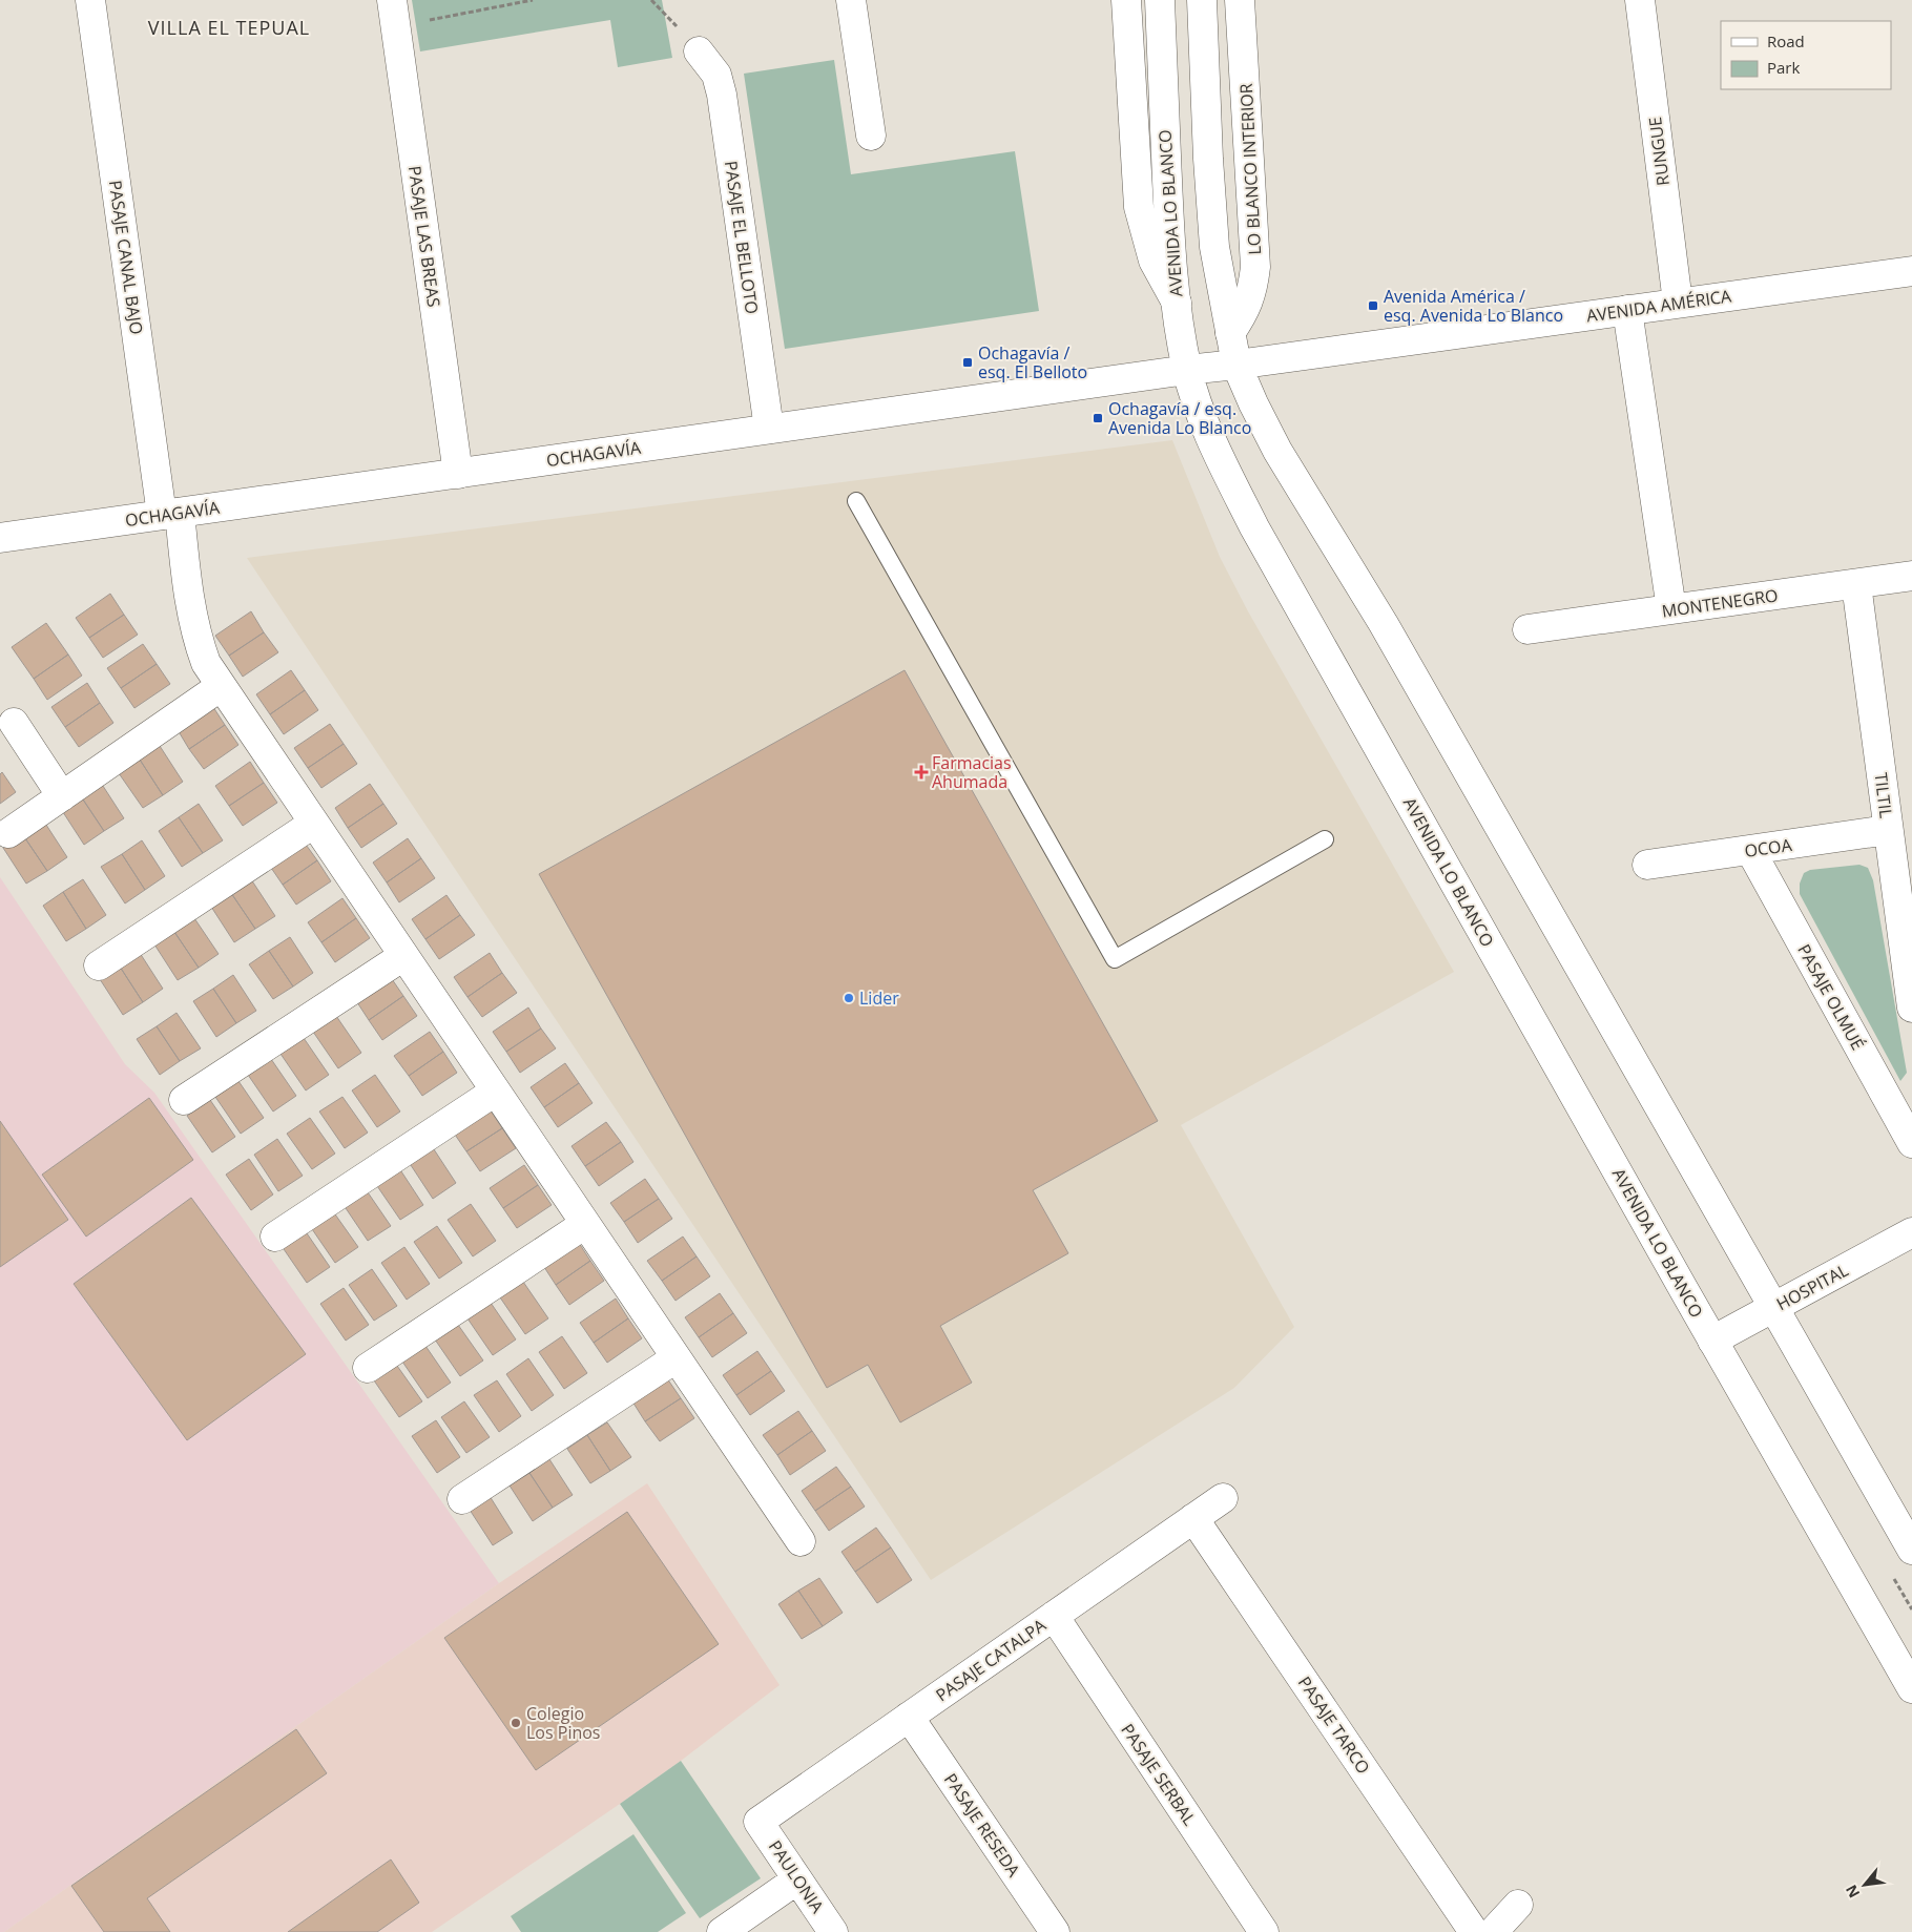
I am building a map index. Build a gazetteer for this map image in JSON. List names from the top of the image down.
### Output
{
  "streets": {
    "street": [
      "RUNGUE",
      "LO BLANCO INTERIOR",
      "AVENIDA LO BLANCO",
      "PASAJE LAS BREAS",
      "PASAJE EL BELLOTO",
      "PASAJE CANAL BAJO",
      "AVENIDA AMÉRICA",
      "OCHAGAVÍA",
      "MONTENEGRO",
      "TILTIL",
      "OCOA",
      "PASAJE OLMUÉ",
      "HOSPITAL",
      "PASAJE CATALPA",
      "PASAJE TARCO",
      "PASAJE SERBAL",
      "PASAJE RESEDA",
      "PAULONIA"
    ]
  },
  "crossings": [
    ["RUNGUE", "AVENIDA AMÉRICA"],
    ["AVENIDA LO BLANCO", "AVENIDA AMÉRICA"],
    ["AVENIDA LO BLANCO", "OCHAGAVÍA"],
    ["AVENIDA LO BLANCO", "HOSPITAL"],
    ["PASAJE LAS BREAS", "OCHAGAVÍA"],
    ["PASAJE EL BELLOTO", "OCHAGAVÍA"],
    ["PASAJE CANAL BAJO", "OCHAGAVÍA"],
    ["AVENIDA AMÉRICA", "OCHAGAVÍA"],
    ["MONTENEGRO", "TILTIL"],
    ["TILTIL", "OCOA"],
    ["OCOA", "PASAJE OLMUÉ"],
    ["PASAJE CATALPA", "PASAJE TARCO"],
    ["PASAJE CATALPA", "PASAJE SERBAL"],
    ["PASAJE CATALPA", "PASAJE RESEDA"],
    ["PASAJE CATALPA", "PAULONIA"]
  ],
  "districts": ["VILLA EL TEPUAL"],
  "places": {
    "transit": ["Avenida América / esq. Avenida Lo Blanco", "Ochagavía / esq. El Belloto", "Ochagavía / esq. Avenida Lo Blanco"],
    "health": ["Farmacias Ahumada"],
    "other": ["Lider", "Colegio Los Pinos"]
  },
  "legend": ["Road", "Park"],
  "north": "bottom left"
}
